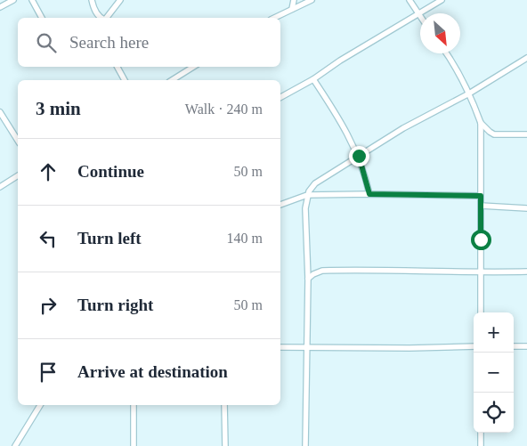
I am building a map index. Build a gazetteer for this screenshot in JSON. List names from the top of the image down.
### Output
{
  "north": "bottom right",
  "page": {
    "search": "Search here",
    "heading": ["3 min", "Walk · 240 m"],
    "list": [
      ["Continue", "50 m"],
      ["Turn left", "140 m"],
      ["Turn right", "50 m"],
      "Arrive at destination"
    ],
    "map_buttons": ["+", "−"]
  }
}
